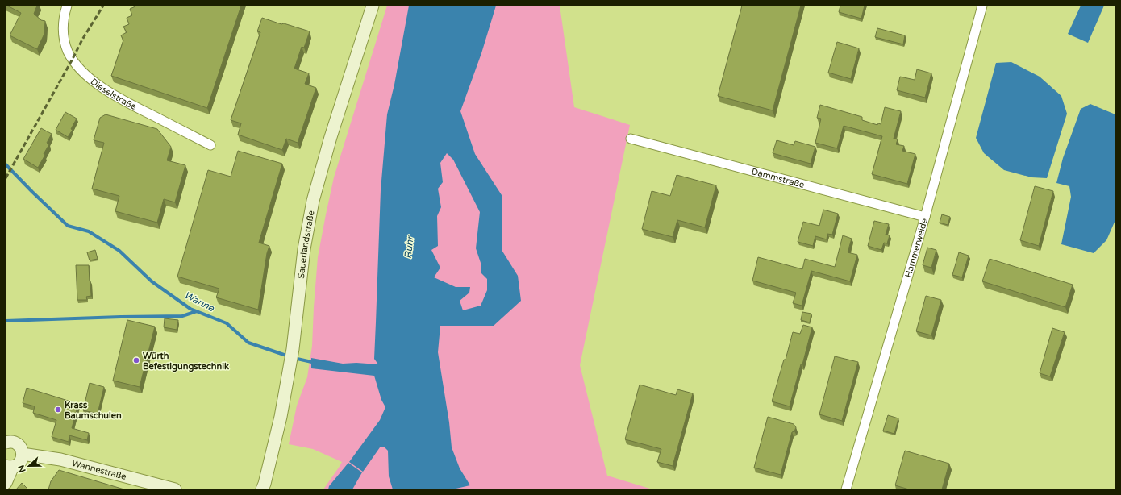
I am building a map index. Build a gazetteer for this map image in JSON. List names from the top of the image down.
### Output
{
  "streets": {
    "street": [
      "Dieselstraße",
      "Dammstraße",
      "Sauerlandstraße",
      "Hammerweide",
      "Wannestraße"
    ]
  },
  "crossings": [
    ["Dammstraße", "Hammerweide"]
  ],
  "water": ["Ruhr", "Wanne"],
  "places": ["Würth Befestigungstechnik", "Krass Baumschulen"],
  "north": "left"
}
